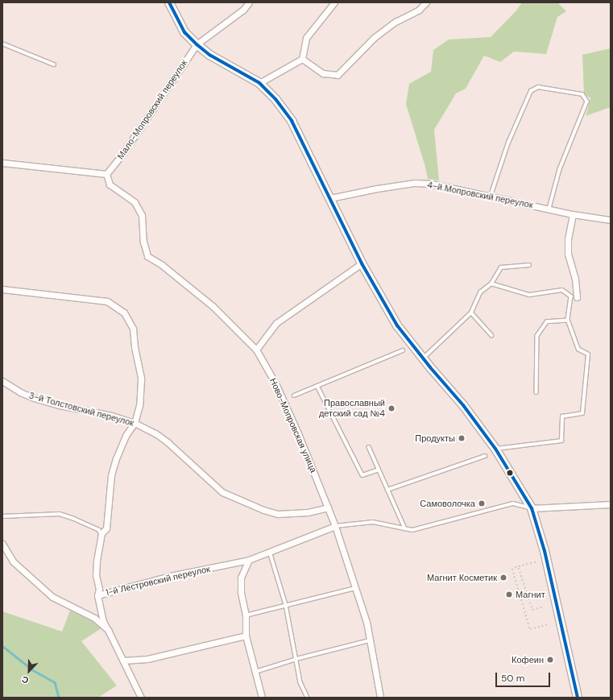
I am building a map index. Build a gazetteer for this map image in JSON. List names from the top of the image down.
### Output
{
  "streets": {
    "street": [
      "Мало-Мопровский переулок",
      "4-й Мопровский переулок",
      "3-й Толстовский переулок",
      "Ново-Мопровская улица",
      "1-й Лестровский переулок"
    ]
  },
  "crossings": [
    ["Мало-Мопровский переулок", "Ново-Мопровская улица"],
    ["3-й Толстовский переулок", "Ново-Мопровская улица"],
    ["3-й Толстовский переулок", "1-й Лестровский переулок"],
    ["Ново-Мопровская улица", "1-й Лестровский переулок"]
  ],
  "places": [
    "Православный детский сад №4",
    "Продукты",
    "Самоволочка",
    "Магнит Косметик",
    "Магнит",
    "Кофеин"
  ],
  "scale_bar": "50 m",
  "north": "bottom left"
}
